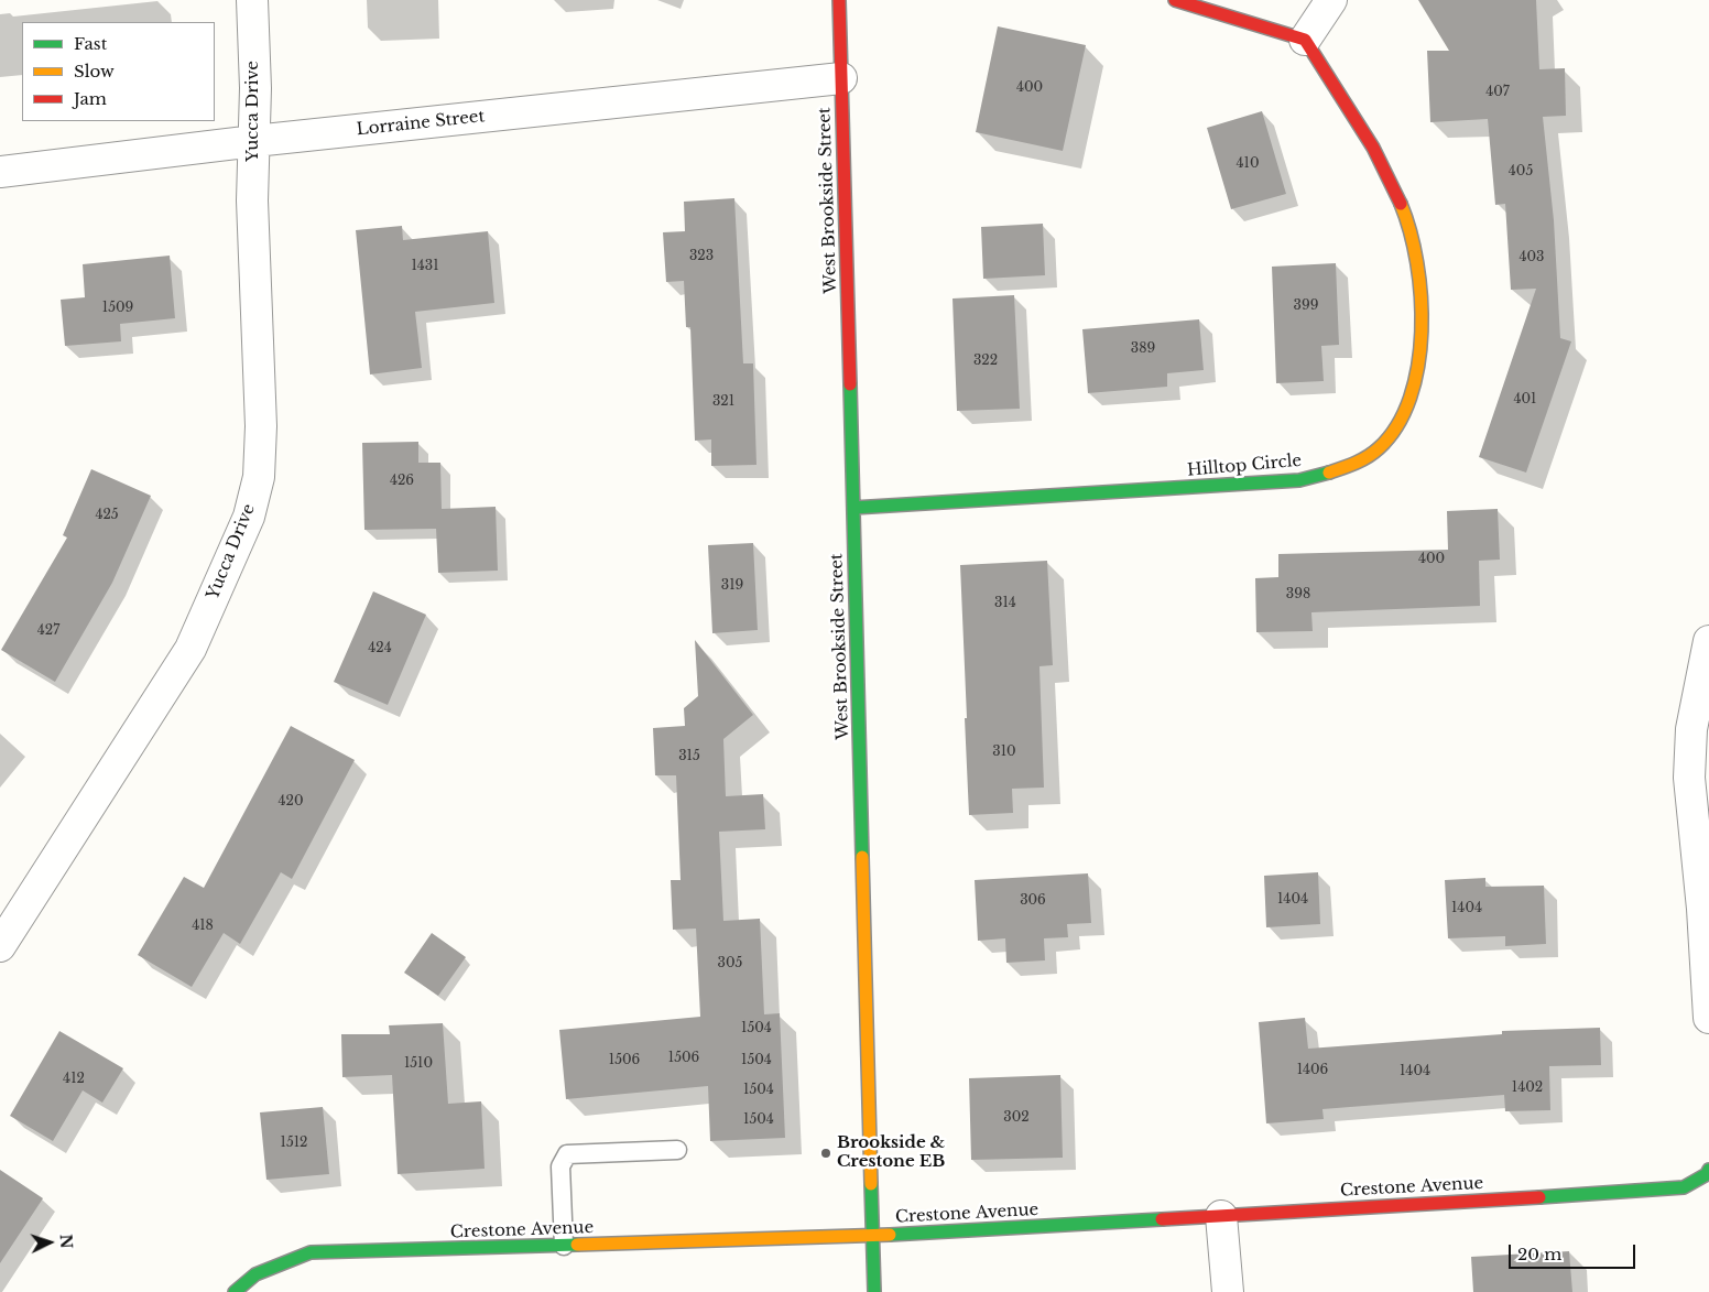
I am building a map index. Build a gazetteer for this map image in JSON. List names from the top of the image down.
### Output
{
  "streets": {
    "street": [
      "Yucca Drive",
      "Lorraine Street",
      "West Brookside Street",
      "Hilltop Circle",
      "Crestone Avenue"
    ]
  },
  "crossings": [
    ["Yucca Drive", "Lorraine Street"],
    ["Lorraine Street", "West Brookside Street"],
    ["West Brookside Street", "Hilltop Circle"],
    ["West Brookside Street", "Crestone Avenue"]
  ],
  "places": ["Brookside & Crestone EB"],
  "house_numbers": [
    "400",
    "407",
    "410",
    "405",
    "323",
    "403",
    "1431",
    "399",
    "1509",
    "389",
    "322",
    "401",
    "321",
    "426",
    "425",
    "400",
    "319",
    "398",
    "314",
    "427",
    "424",
    "310",
    "315",
    "420",
    "1404",
    "306",
    "1404",
    "418",
    "305",
    "1504",
    "1506",
    "1506",
    "1504",
    "1510",
    "1406",
    "1404",
    "412",
    "1402",
    "1504",
    "302",
    "1504",
    "1512"
  ],
  "legend": ["Fast", "Slow", "Jam"],
  "scale_bar": "20 m",
  "north": "right"
}
